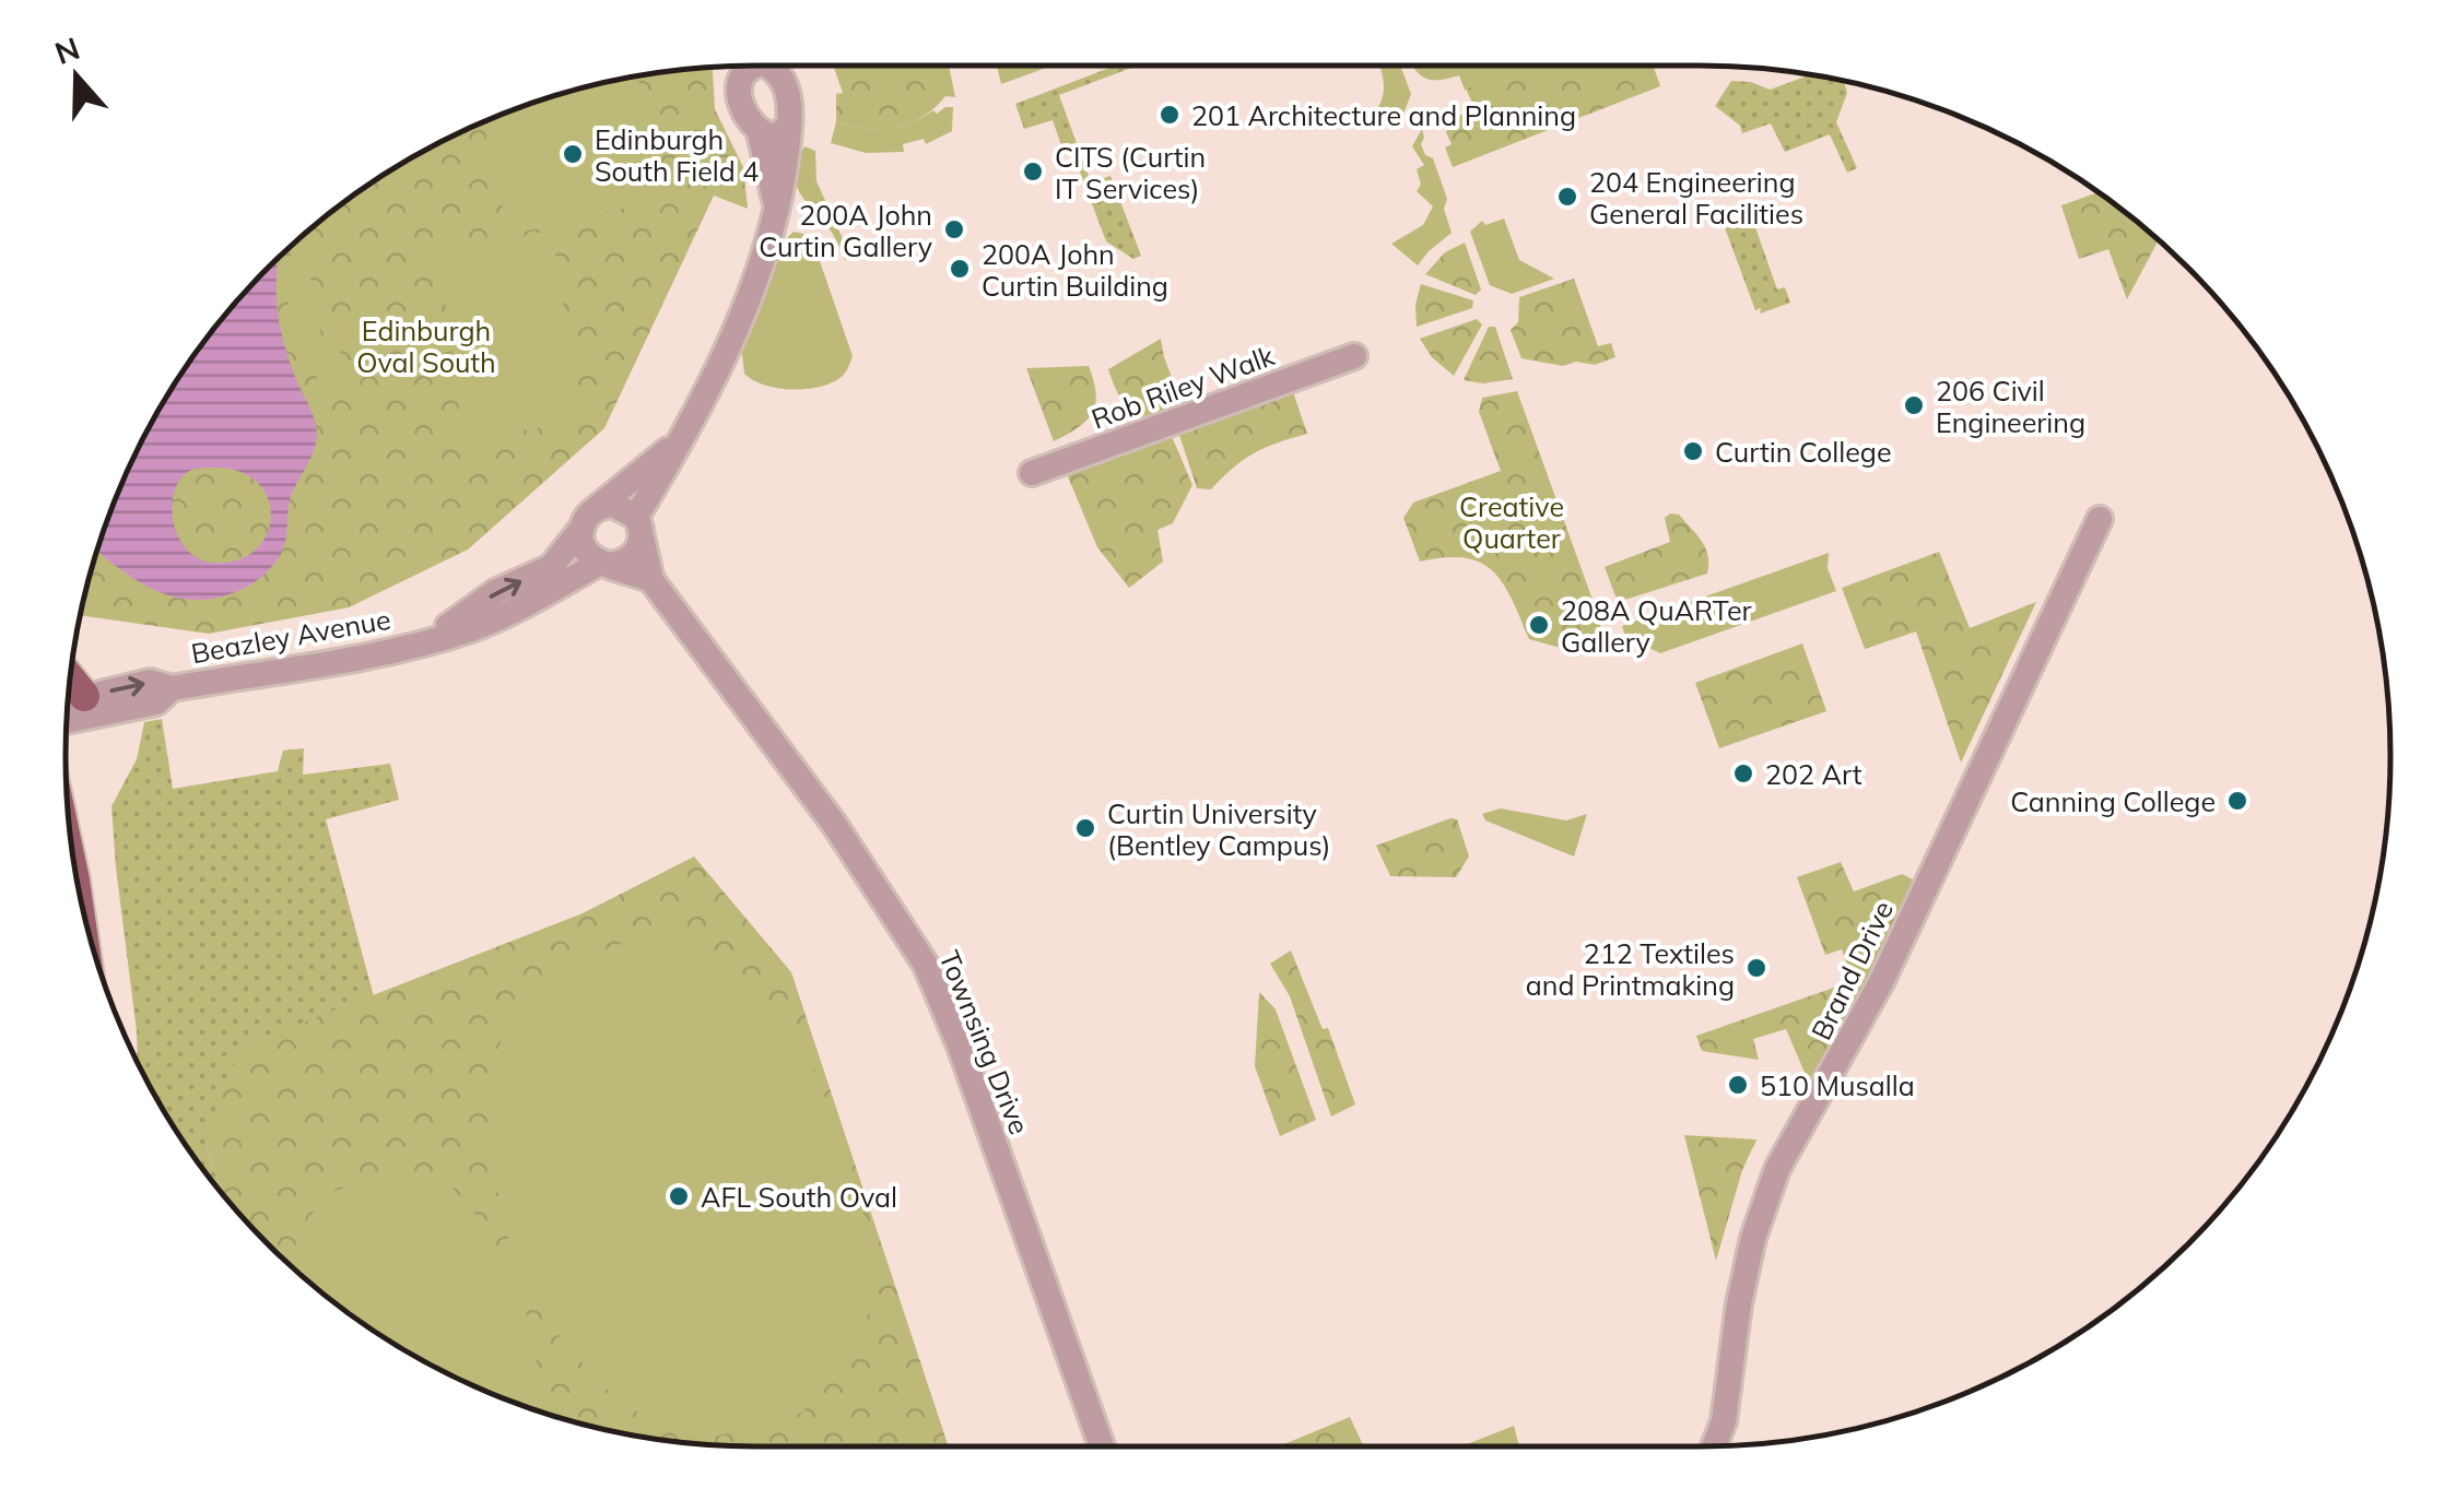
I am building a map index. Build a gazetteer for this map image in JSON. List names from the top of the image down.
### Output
{
  "streets": {
    "street": [
      "Rob Riley Walk",
      "Beazley Avenue",
      "Brand Drive",
      "Townsing Drive"
    ]
  },
  "crossings": [
    ["Beazley Avenue", "Townsing Drive"]
  ],
  "parks": ["Edinburgh Oval South", "Creative Quarter"],
  "places": [
    "201 Architecture and Planning",
    "Edinburgh South Field 4",
    "CITS (Curtin IT Services)",
    "204 Engineering General Facilities",
    "200A John Curtin Gallery",
    "200A John Curtin Building",
    "206 Civil Engineering",
    "Curtin College",
    "208A QuARTer Gallery",
    "202 Art",
    "Canning College",
    "Curtin University (Bentley Campus)",
    "212 Textiles and Printmaking",
    "510 Musalla",
    "AFL South Oval"
  ],
  "north": "top"
}
